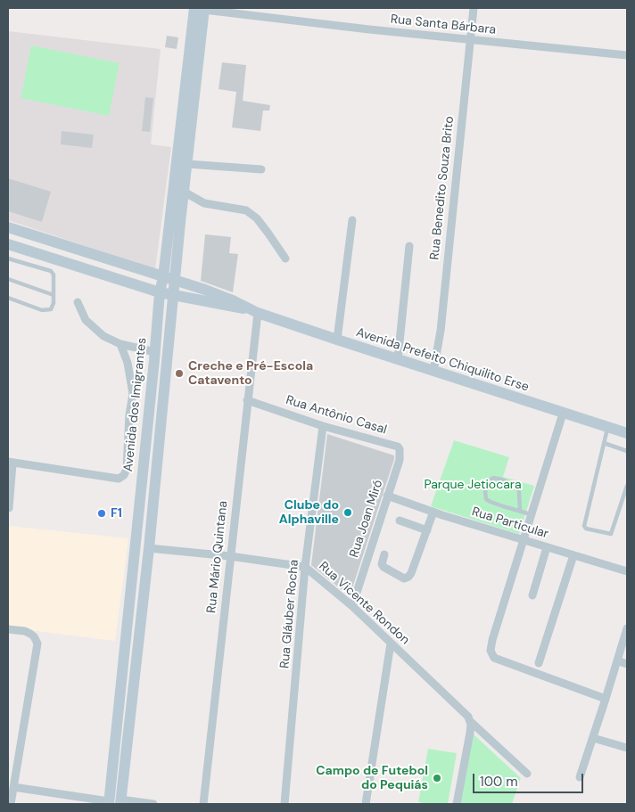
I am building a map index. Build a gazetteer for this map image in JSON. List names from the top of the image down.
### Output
{
  "streets": {
    "main road": ["Avenida Prefeito Chiquilito Erse", "Avenida dos Imigrantes"],
    "street": [
      "Rua Santa Bárbara",
      "Rua Benedito Souza Brito",
      "Rua Antônio Casal",
      "Rua Joan Miró",
      "Rua Particular",
      "Rua Mário Quintana",
      "Rua Vicente Rondon",
      "Rua Gláuber Rocha"
    ]
  },
  "crossings": [
    ["Rua Santa Bárbara", "Rua Benedito Souza Brito"],
    ["Rua Santa Bárbara", "Avenida dos Imigrantes"],
    ["Rua Benedito Souza Brito", "Avenida Prefeito Chiquilito Erse"],
    ["Avenida Prefeito Chiquilito Erse", "Avenida dos Imigrantes"],
    ["Avenida Prefeito Chiquilito Erse", "Rua Mário Quintana"],
    ["Avenida dos Imigrantes", "Rua Vicente Rondon"],
    ["Rua Antônio Casal", "Rua Joan Miró"],
    ["Rua Antônio Casal", "Rua Mário Quintana"],
    ["Rua Antônio Casal", "Rua Gláuber Rocha"],
    ["Rua Joan Miró", "Rua Particular"],
    ["Rua Joan Miró", "Rua Vicente Rondon"],
    ["Rua Mário Quintana", "Rua Vicente Rondon"],
    ["Rua Vicente Rondon", "Rua Gláuber Rocha"]
  ],
  "parks": ["Parque Jetiocara"],
  "places": [
    "Creche e Pré-Escola Catavento",
    "Clube do Alphaville",
    "F1",
    "Campo de Futebol do Pequiás"
  ],
  "scale_bar": "100 m"
}
